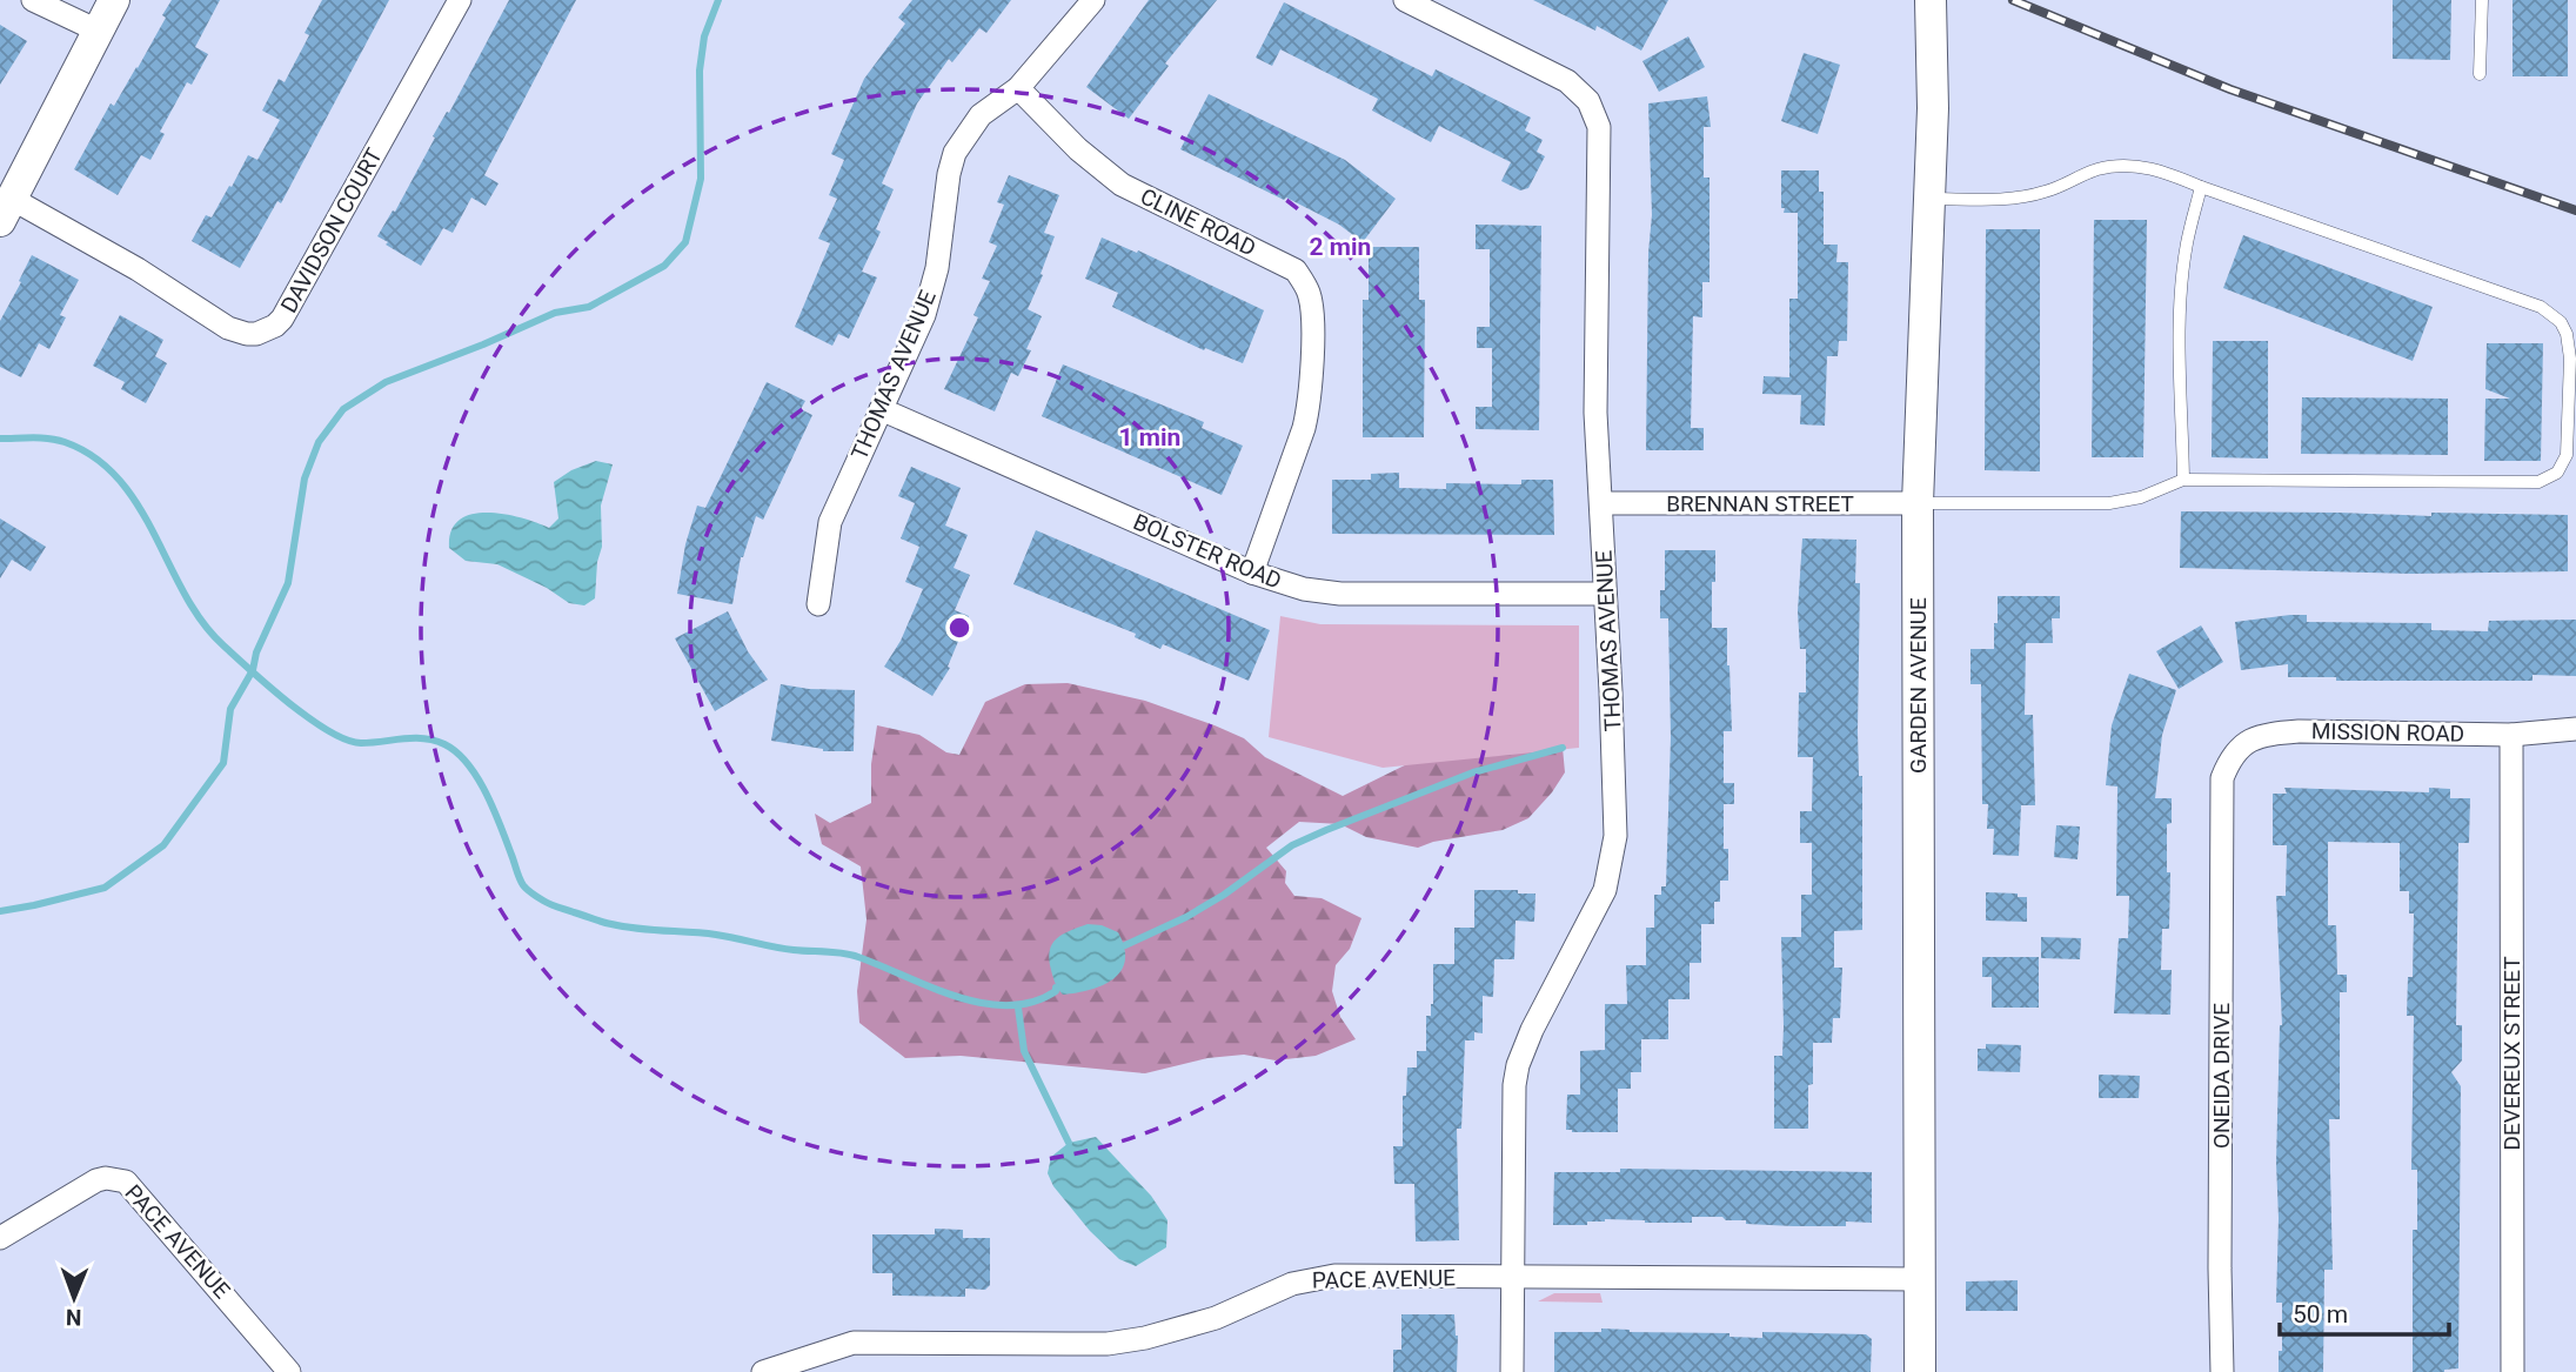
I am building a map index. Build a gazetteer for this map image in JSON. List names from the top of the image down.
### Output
{
  "streets": {
    "street": [
      "CLINE ROAD",
      "DAVIDSON COURT",
      "THOMAS AVENUE",
      "BRENNAN STREET",
      "BOLSTER ROAD",
      "GARDEN AVENUE",
      "MISSION ROAD",
      "DEVEREUX STREET",
      "ONEIDA DRIVE",
      "PACE AVENUE"
    ]
  },
  "crossings": [
    ["CLINE ROAD", "THOMAS AVENUE"],
    ["CLINE ROAD", "BOLSTER ROAD"],
    ["THOMAS AVENUE", "BRENNAN STREET"],
    ["THOMAS AVENUE", "BOLSTER ROAD"],
    ["THOMAS AVENUE", "PACE AVENUE"],
    ["BRENNAN STREET", "GARDEN AVENUE"],
    ["GARDEN AVENUE", "PACE AVENUE"],
    ["MISSION ROAD", "DEVEREUX STREET"],
    ["MISSION ROAD", "ONEIDA DRIVE"]
  ],
  "scale_bar": "50 m",
  "north": "bottom",
  "rings": ["2 min", "1 min"]
}
